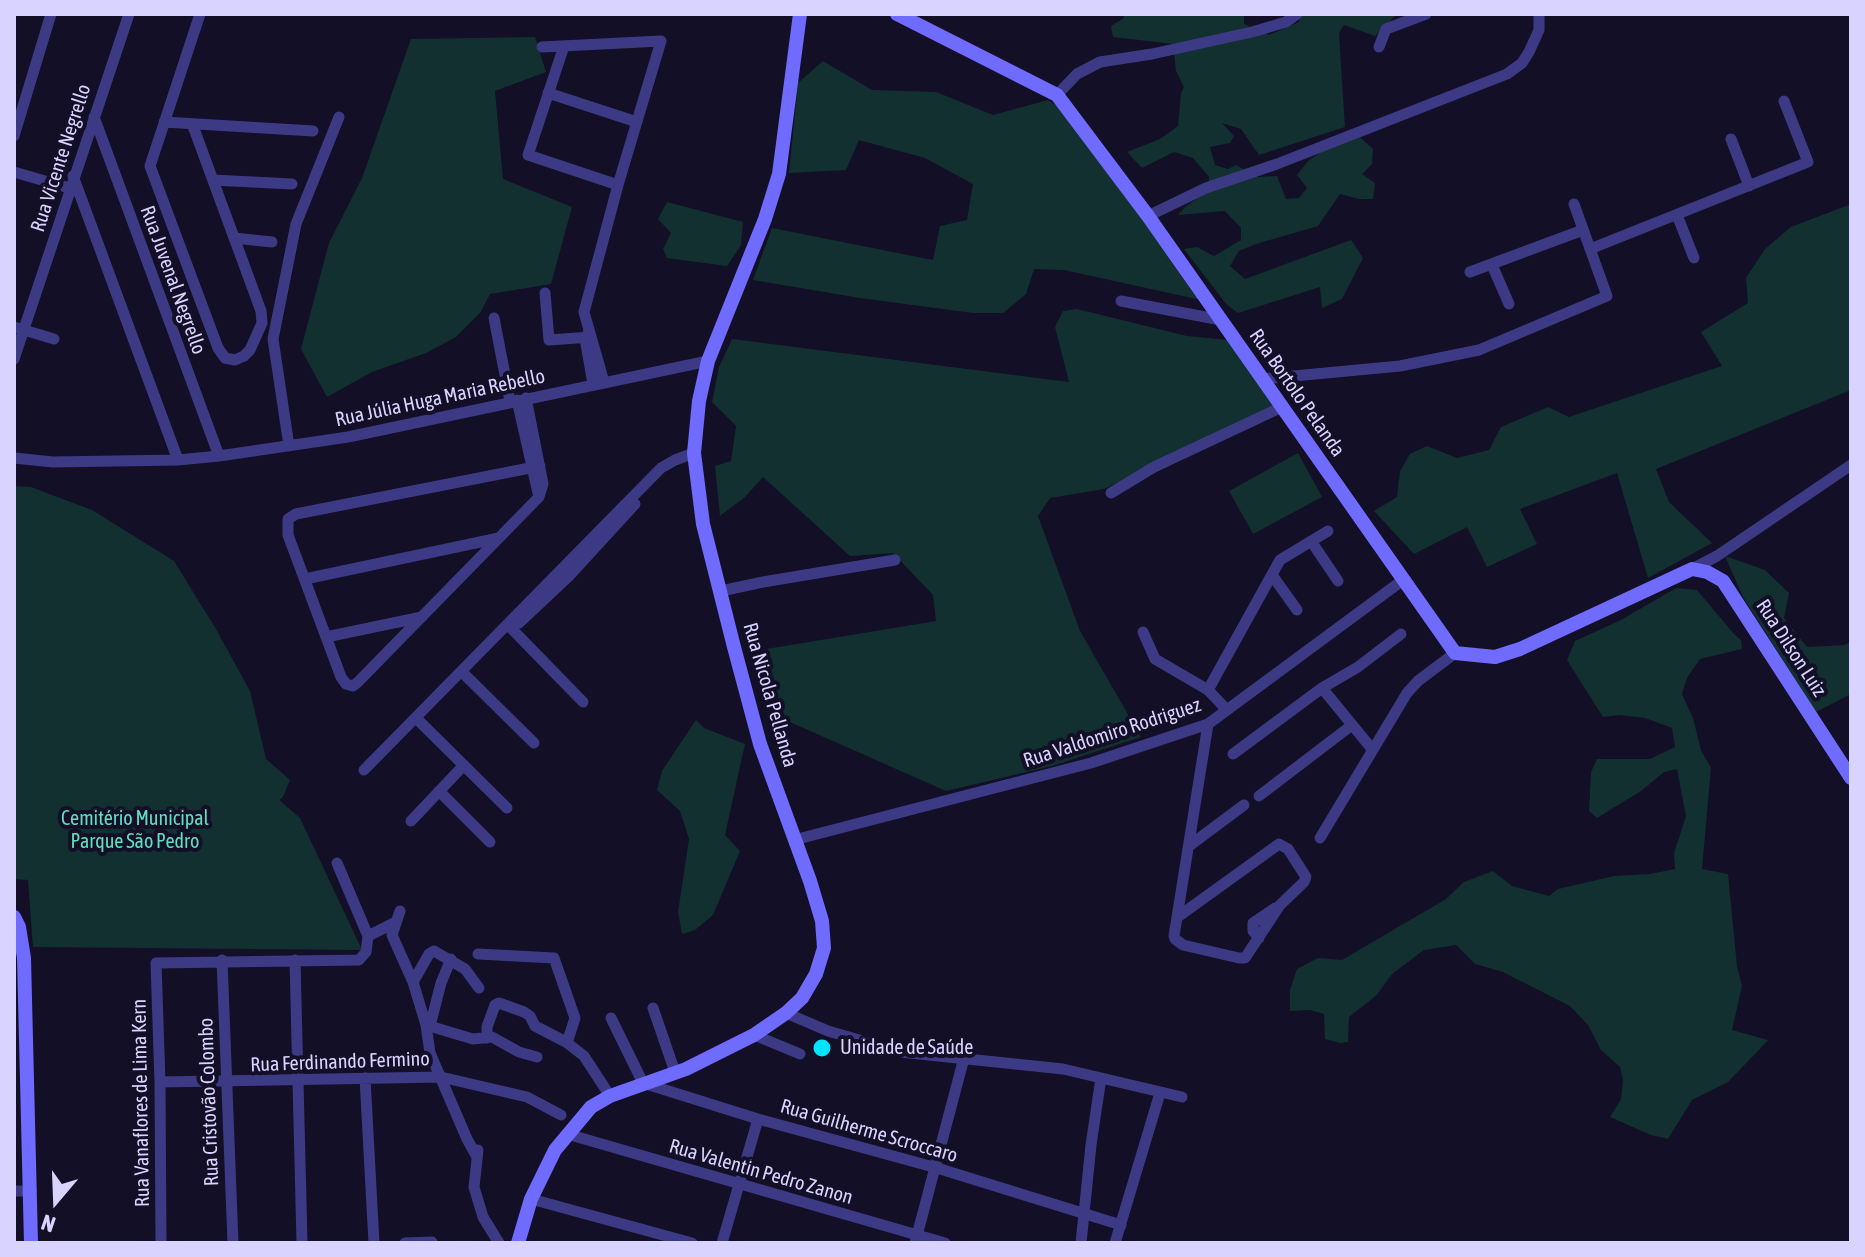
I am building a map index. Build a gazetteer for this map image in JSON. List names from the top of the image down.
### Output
{
  "streets": {
    "street": [
      "Rua Vicente Negrello",
      "Rua Juvenal Negrello",
      "Rua Bortolo Pelanda",
      "Rua Júlia Huga Maria Rebello",
      "Rua Dilson Luiz",
      "Rua Nicola Pellanda",
      "Rua Valdomiro Rodriguez",
      "Rua Ferdinando Fermino",
      "Rua Cristovão Colombo",
      "Rua Vanaflores de Lima Kern",
      "Rua Guilherme Scroccaro",
      "Rua Valentin Pedro Zanon"
    ]
  },
  "crossings": [
    ["Rua Vicente Negrello", "Rua Juvenal Negrello"],
    ["Rua Juvenal Negrello", "Rua Júlia Huga Maria Rebello"],
    ["Rua Bortolo Pelanda", "Rua Valdomiro Rodriguez"],
    ["Rua Júlia Huga Maria Rebello", "Rua Nicola Pellanda"],
    ["Rua Nicola Pellanda", "Rua Valdomiro Rodriguez"],
    ["Rua Nicola Pellanda", "Rua Guilherme Scroccaro"],
    ["Rua Nicola Pellanda", "Rua Valentin Pedro Zanon"],
    ["Rua Ferdinando Fermino", "Rua Cristovão Colombo"],
    ["Rua Ferdinando Fermino", "Rua Vanaflores de Lima Kern"],
    ["Rua Cristovão Colombo", "Rua Vanaflores de Lima Kern"]
  ],
  "parks": ["Cemitério Municipal Parque São Pedro"],
  "places": ["Unidade de Saúde"],
  "north": "bottom"
}
